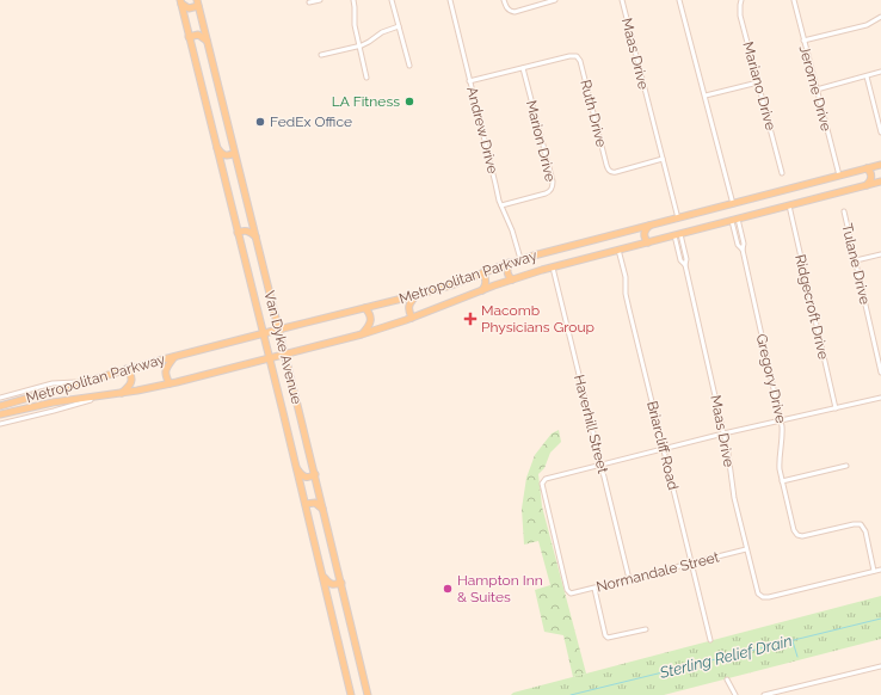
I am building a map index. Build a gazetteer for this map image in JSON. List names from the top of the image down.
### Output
{
  "streets": {
    "main road": ["Metropolitan Parkway", "Van Dyke Avenue"],
    "street": [
      "Maas Drive",
      "Mariano Drive",
      "Jerome Drive",
      "Ruth Drive",
      "Andrew Drive",
      "Marion Drive",
      "Tulane Drive",
      "Ridgecroft Drive",
      "Gregory Drive",
      "Haverhill Street",
      "Briarcliff Road",
      "Normandale Street"
    ]
  },
  "crossings": [
    ["Maas Drive", "Ruth Drive"],
    ["Maas Drive", "Metropolitan Parkway"],
    ["Maas Drive", "Gregory Drive"],
    ["Maas Drive", "Normandale Street"],
    ["Jerome Drive", "Metropolitan Parkway"],
    ["Ruth Drive", "Marion Drive"],
    ["Andrew Drive", "Marion Drive"],
    ["Andrew Drive", "Metropolitan Parkway"],
    ["Metropolitan Parkway", "Ridgecroft Drive"],
    ["Metropolitan Parkway", "Van Dyke Avenue"],
    ["Metropolitan Parkway", "Gregory Drive"],
    ["Metropolitan Parkway", "Haverhill Street"],
    ["Metropolitan Parkway", "Briarcliff Road"],
    ["Haverhill Street", "Normandale Street"],
    ["Briarcliff Road", "Normandale Street"]
  ],
  "water": ["Sterling Relief Drain"],
  "places": {
    "other": ["LA Fitness", "FedEx Office", "Hampton Inn & Suites"],
    "health": ["Macomb Physicians Group"]
  }
}
